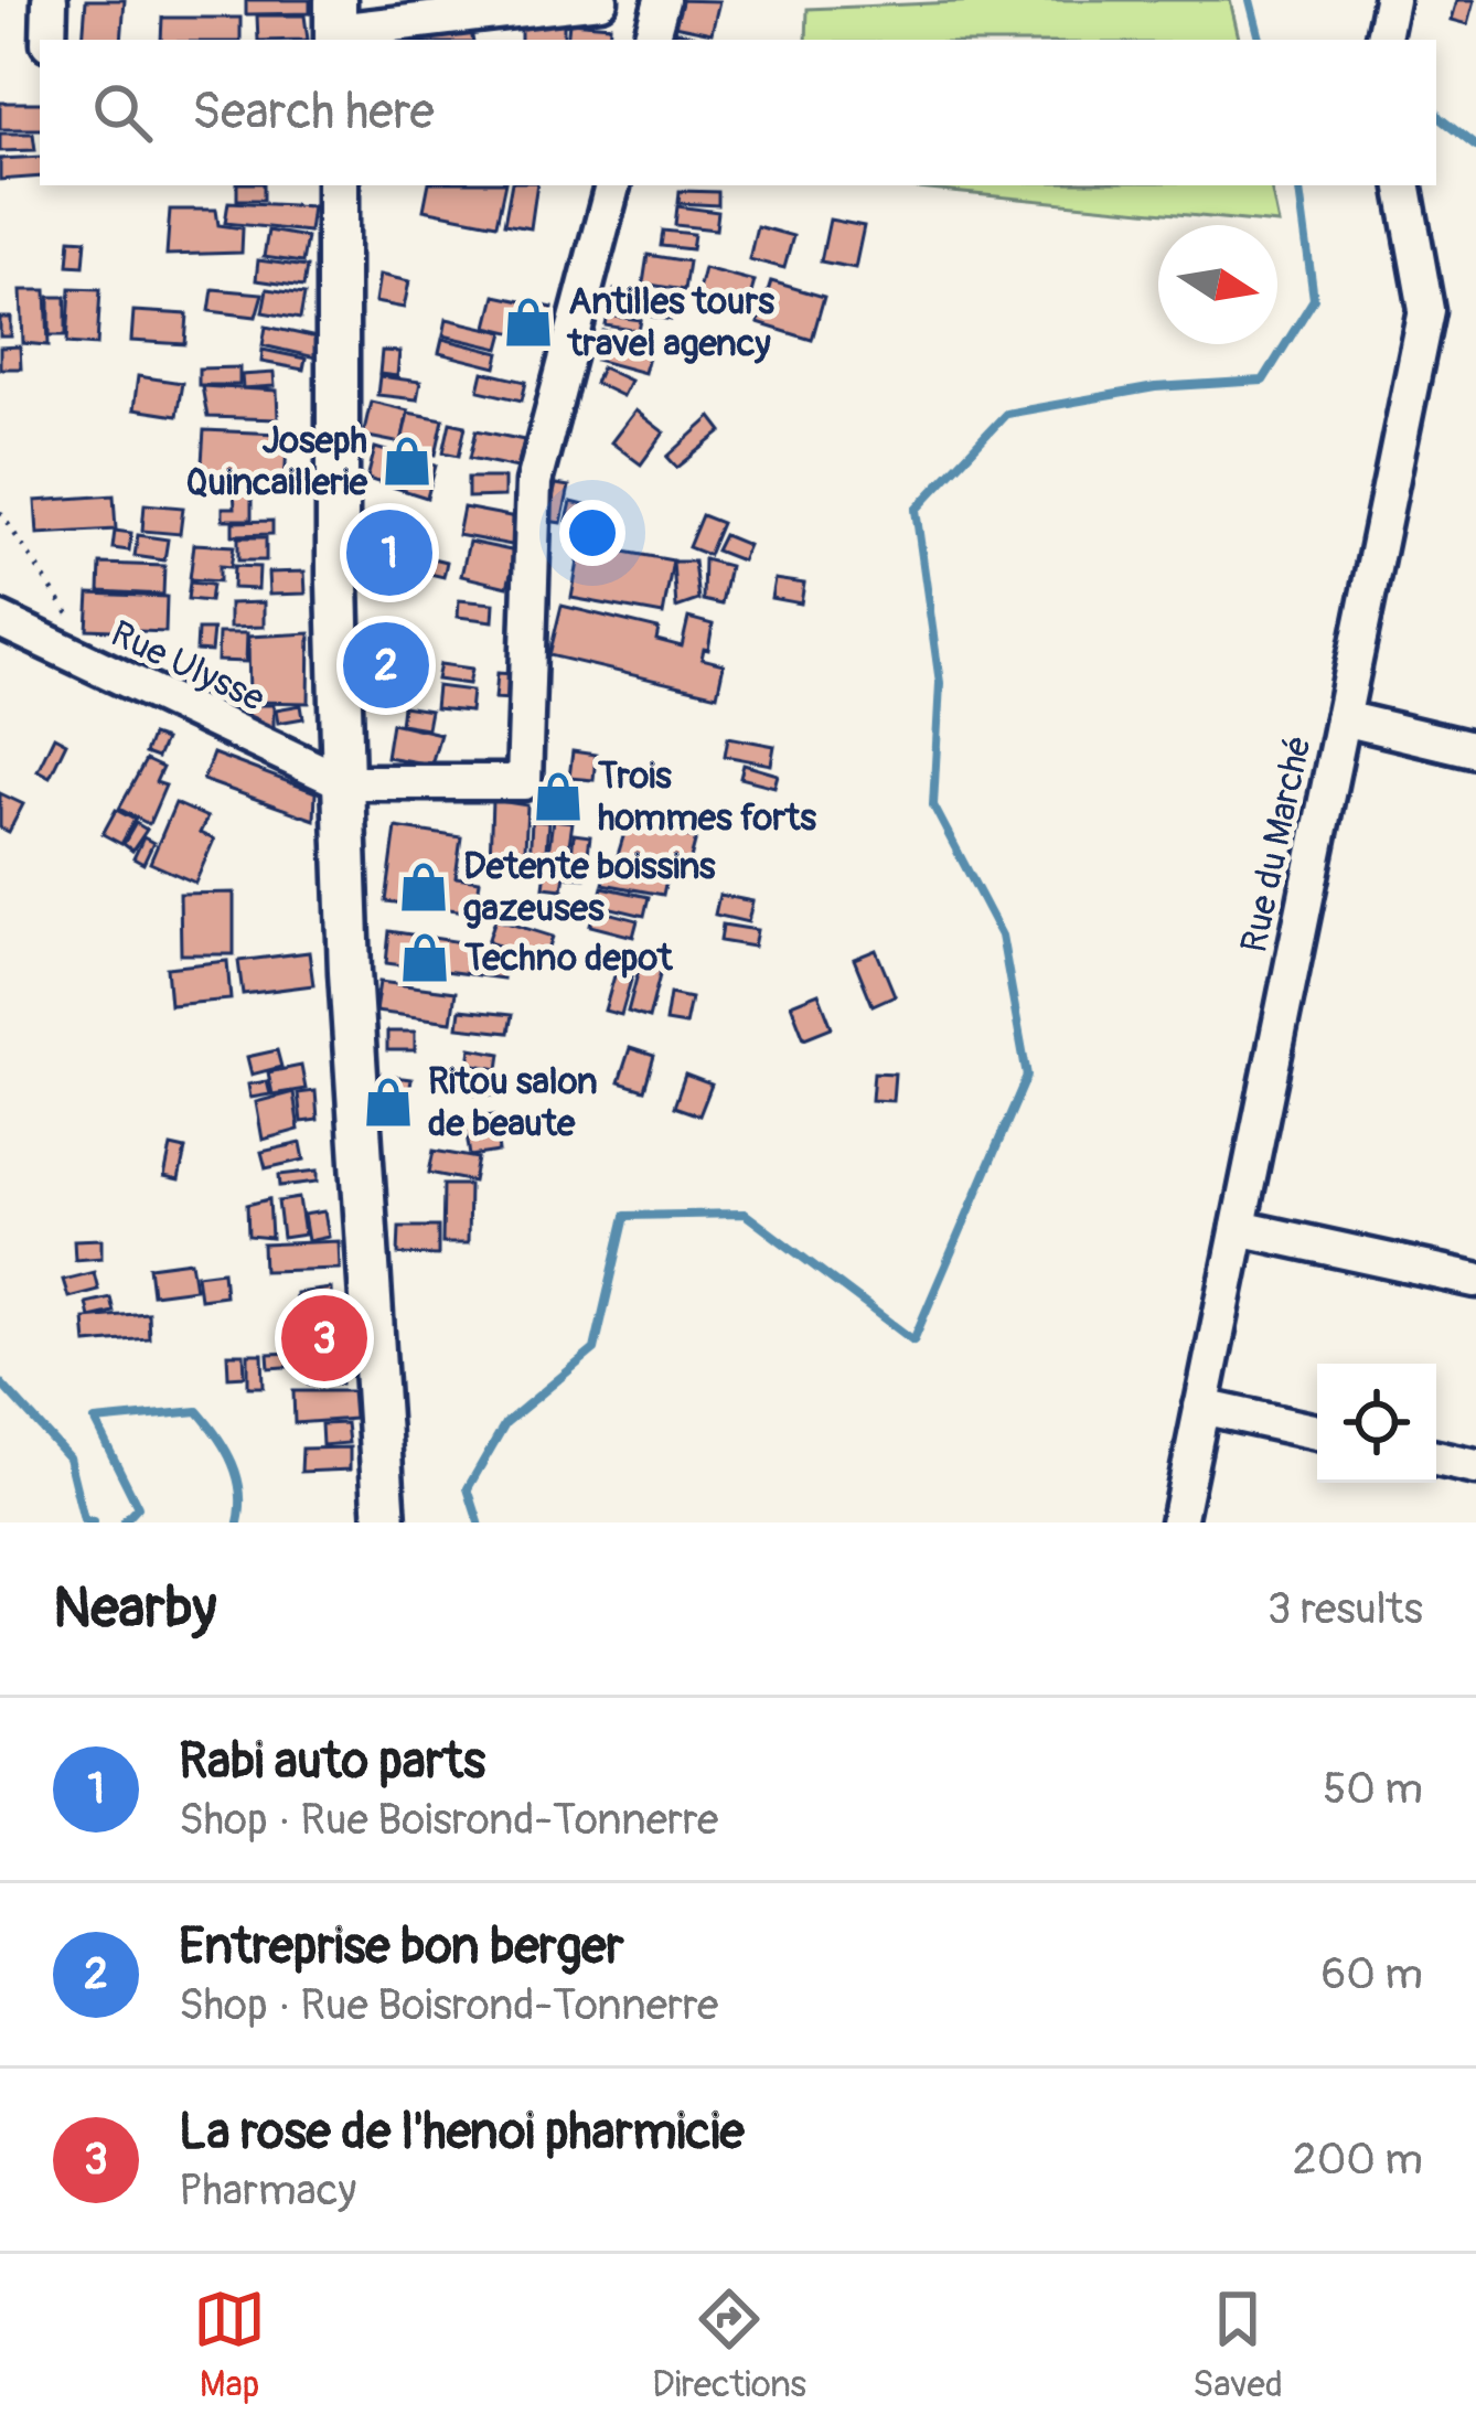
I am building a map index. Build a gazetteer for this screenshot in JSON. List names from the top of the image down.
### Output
{
  "streets": {
    "street": ["Rue Ulysse", "Rue du Marché"]
  },
  "places": {
    "shop": [
      "Antilles tours travel agency",
      "Joseph Quincaillerie",
      "Trois hommes forts",
      "Detente boissins gazeuses",
      "Techno depot",
      "Ritou salon de beaute"
    ]
  },
  "north": "right",
  "page": {
    "search": "Search here",
    "pins": ["1", "2", "3"],
    "heading": ["Nearby", "3 results"],
    "list": [
      {
        "mark": "1",
        "name": "Rabi auto parts",
        "note": "Shop · Rue Boisrond-Tonnerre",
        "value": "50 m"
      },
      {
        "mark": "2",
        "name": "Entreprise bon berger",
        "note": "Shop · Rue Boisrond-Tonnerre",
        "value": "60 m"
      },
      {
        "mark": "3",
        "name": "La rose de l'henoi pharmicie",
        "note": "Pharmacy",
        "value": "200 m"
      }
    ],
    "nav": ["Map", "Directions", "Saved"]
  }
}
